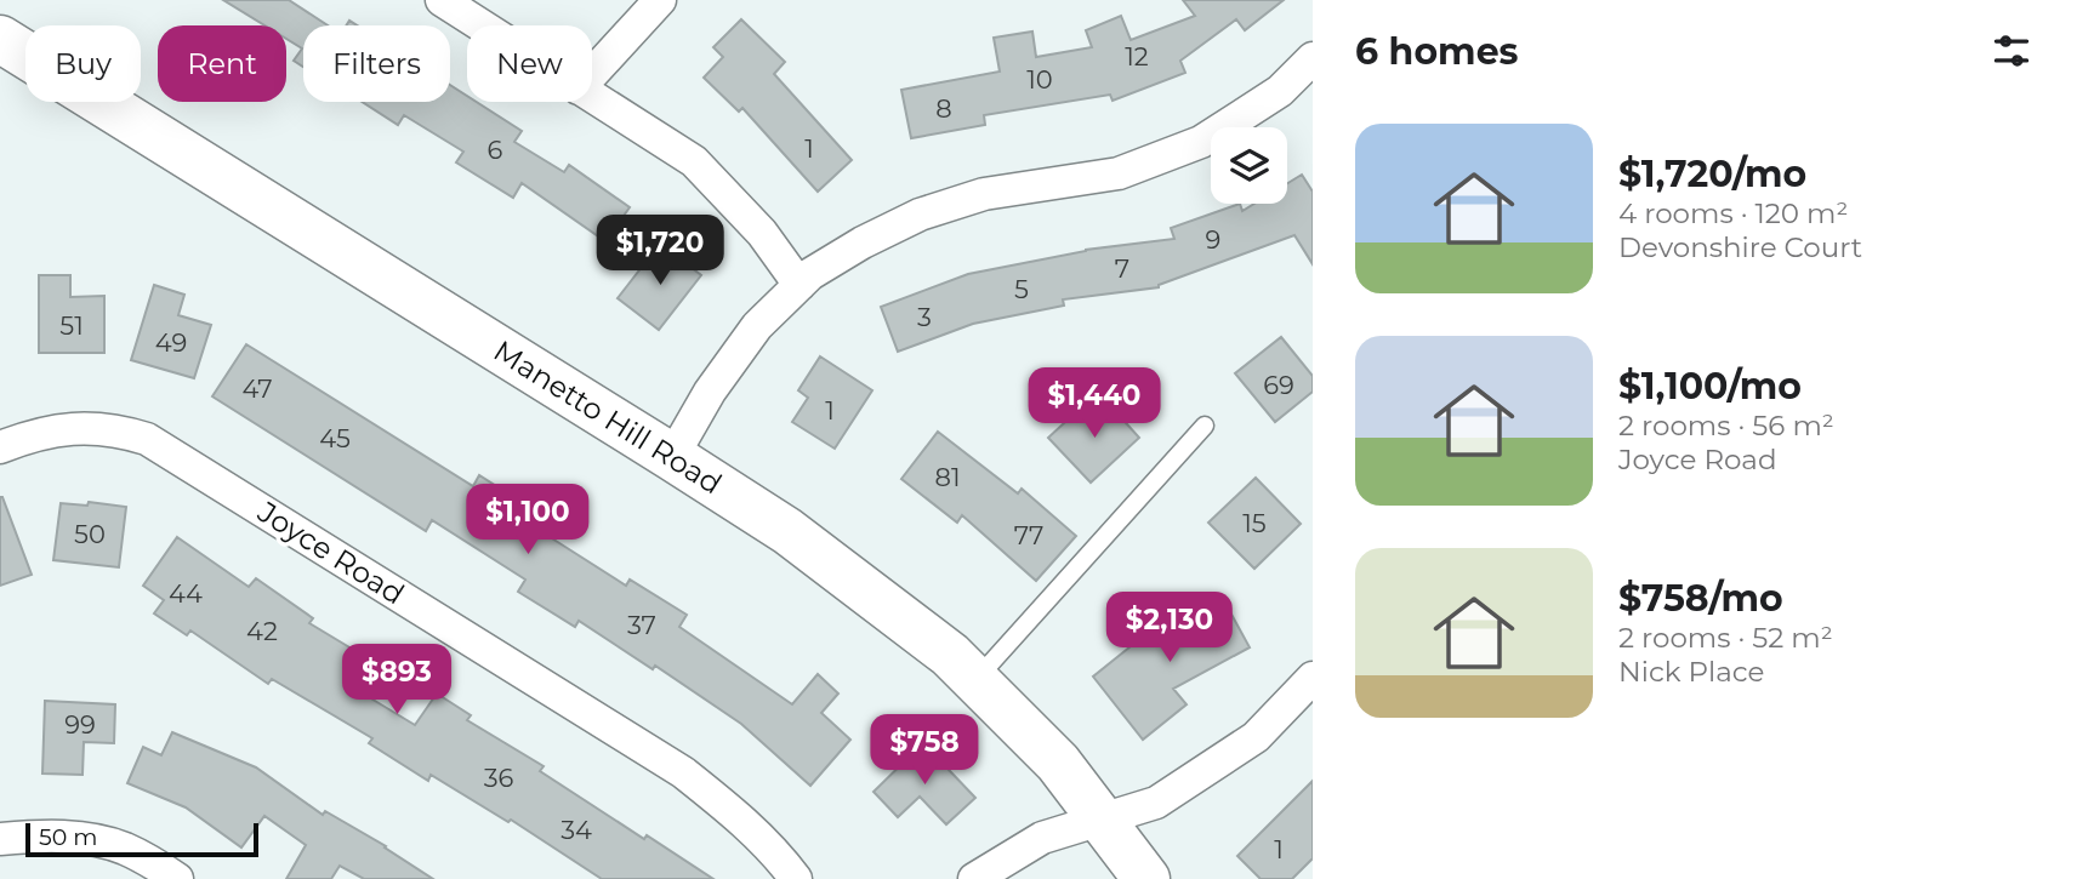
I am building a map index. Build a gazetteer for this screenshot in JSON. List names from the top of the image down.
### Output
{
  "streets": {
    "main road": ["Manetto Hill Road"],
    "street": ["Joyce Road"]
  },
  "house_numbers": [
    "12",
    "10",
    "8",
    "1",
    "6",
    "9",
    "7",
    "5",
    "3",
    "51",
    "49",
    "69",
    "47",
    "1",
    "45",
    "81",
    "15",
    "50",
    "77",
    "44",
    "37",
    "42",
    "99",
    "36",
    "34",
    "1"
  ],
  "scale_bar": "50 m",
  "page": {
    "heading": "6 homes",
    "chip": [
      "Buy",
      "Rent",
      "Filters",
      "New"
    ],
    "list": [
      {
        "name": "$1,720/mo",
        "note": "4 rooms · 120 m² · Devonshire Court"
      },
      {
        "name": "$1,100/mo",
        "note": "2 rooms · 56 m² · Joyce Road"
      },
      {
        "name": "$758/mo",
        "note": "2 rooms · 52 m² · Nick Place"
      }
    ],
    "price": [
      "$1,720",
      "$1,440",
      "$1,100",
      "$2,130",
      "$893",
      "$758"
    ],
    "scale": "50 m"
  }
}
